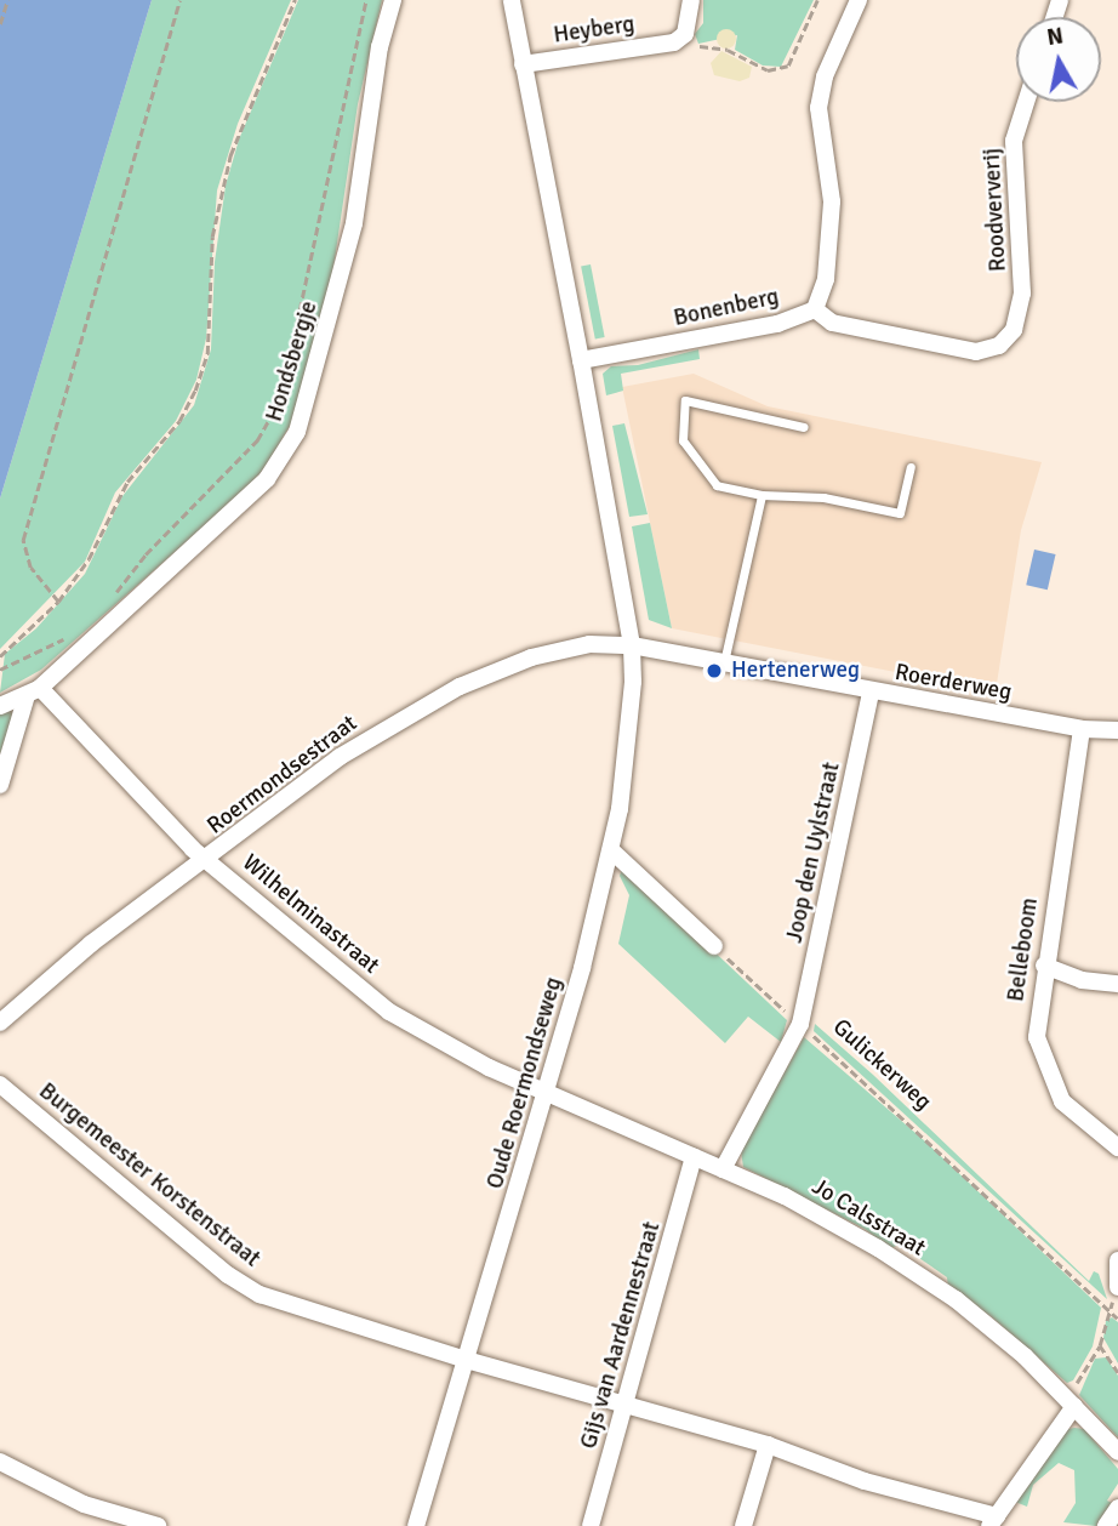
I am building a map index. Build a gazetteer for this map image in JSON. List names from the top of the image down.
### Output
{
  "streets": {
    "street": [
      "Heyberg",
      "Roodververij",
      "Bonenberg",
      "Hondsbergje",
      "Roerderweg",
      "Roermondsestraat",
      "Joop den Uylstraat",
      "Wilhelminastraat",
      "Belleboom",
      "Oude Roermondseweg",
      "Burgemeester Korstenstraat",
      "Jo Calsstraat",
      "Gijs van Aardennestraat"
    ],
    "path": ["Gulickerweg"]
  },
  "crossings": [
    ["Roodververij", "Bonenberg"],
    ["Hondsbergje", "Wilhelminastraat"],
    ["Roerderweg", "Roermondsestraat"],
    ["Roerderweg", "Joop den Uylstraat"],
    ["Roerderweg", "Belleboom"],
    ["Roerderweg", "Oude Roermondseweg"],
    ["Roermondsestraat", "Wilhelminastraat"],
    ["Roermondsestraat", "Oude Roermondseweg"],
    ["Joop den Uylstraat", "Gulickerweg"],
    ["Wilhelminastraat", "Oude Roermondseweg"],
    ["Wilhelminastraat", "Jo Calsstraat"],
    ["Oude Roermondseweg", "Burgemeester Korstenstraat"],
    ["Oude Roermondseweg", "Jo Calsstraat"],
    ["Burgemeester Korstenstraat", "Gijs van Aardennestraat"],
    ["Jo Calsstraat", "Gijs van Aardennestraat"]
  ],
  "places": ["Hertenerweg"],
  "north": "top"
}
